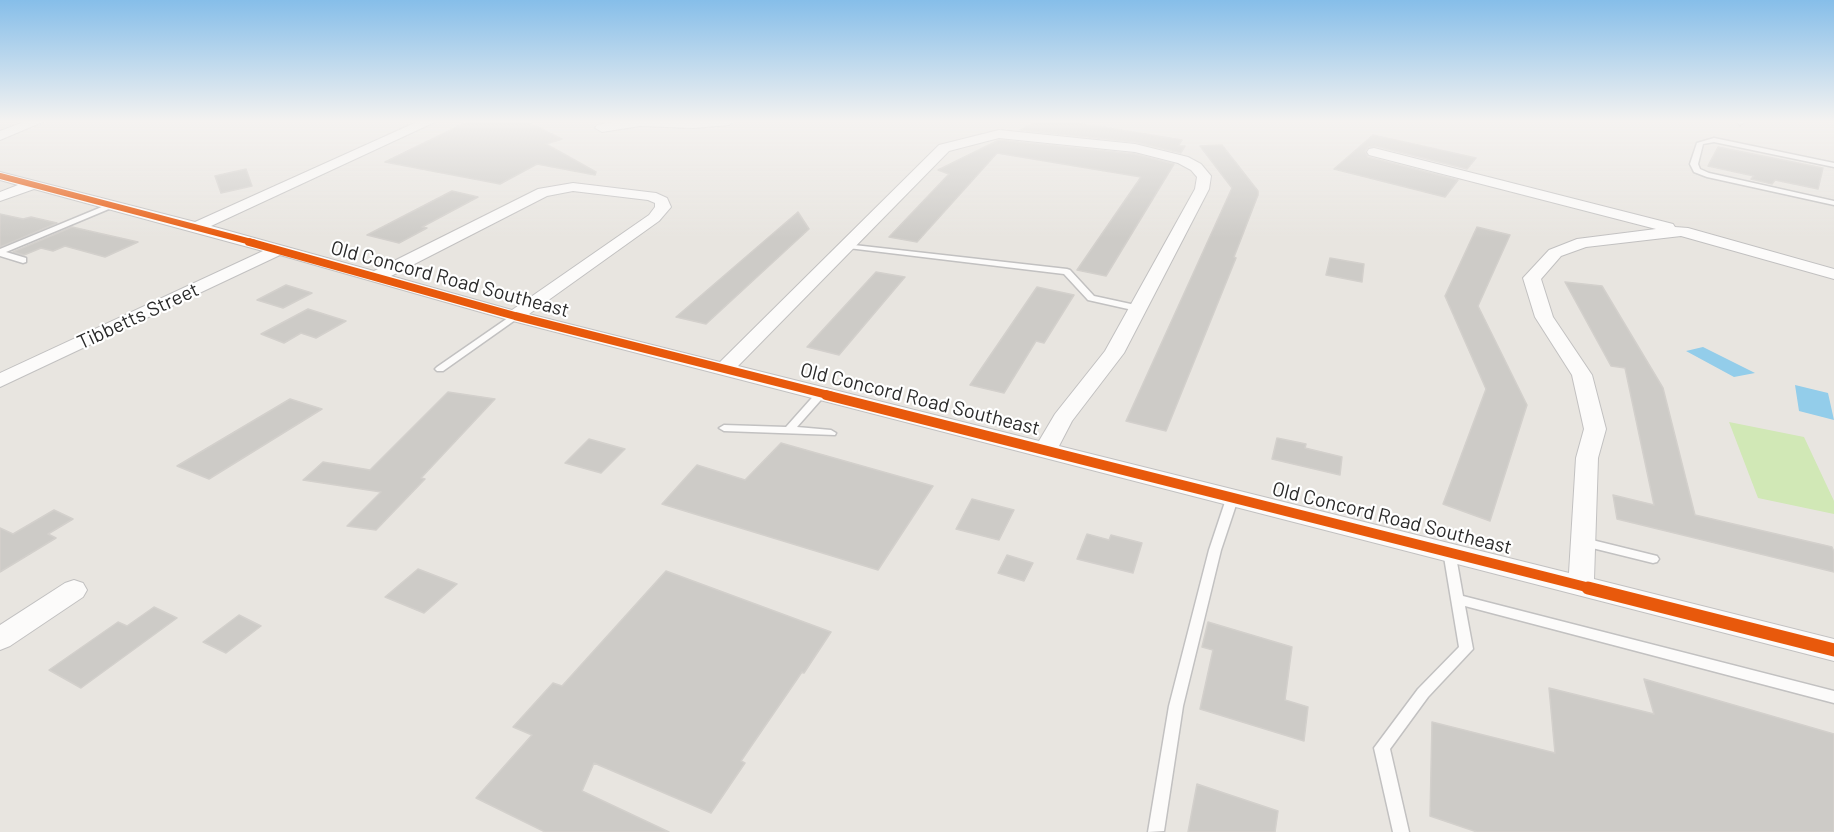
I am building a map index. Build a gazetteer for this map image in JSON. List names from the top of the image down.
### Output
{
  "streets": {
    "street": ["Old Concord Road Southeast", "Tibbetts Street"]
  },
  "crossings": [
    ["Old Concord Road Southeast", "Tibbetts Street"]
  ]
}
